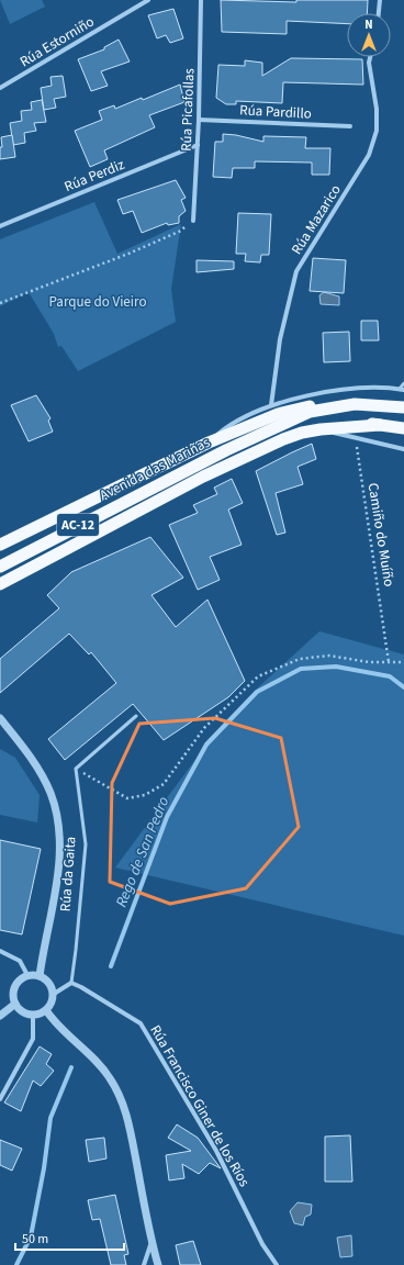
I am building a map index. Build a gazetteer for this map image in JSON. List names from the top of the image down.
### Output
{
  "streets": {
    "highway": ["Avenida das Mariñas", "AC-12"],
    "street": [
      "Rúa Estorniño",
      "Rúa Picafollas",
      "Rúa Pardillo",
      "Rúa Perdiz",
      "Rúa Mazarico",
      "Rúa da Gaita",
      "Rúa Francisco Giner de los Ríos"
    ],
    "path": ["Camiño do Muíño"]
  },
  "crossings": [
    ["Rúa Picafollas", "Rúa Pardillo"],
    ["Rúa Picafollas", "Rúa Perdiz"],
    ["Rúa Mazarico", "Avenida das Mariñas"],
    ["Rúa da Gaita", "Rúa Francisco Giner de los Ríos"]
  ],
  "water": ["Rego de San Pedro"],
  "parks": ["Parque do Vieiro"],
  "scale_bar": "50 m",
  "north": "top"
}
